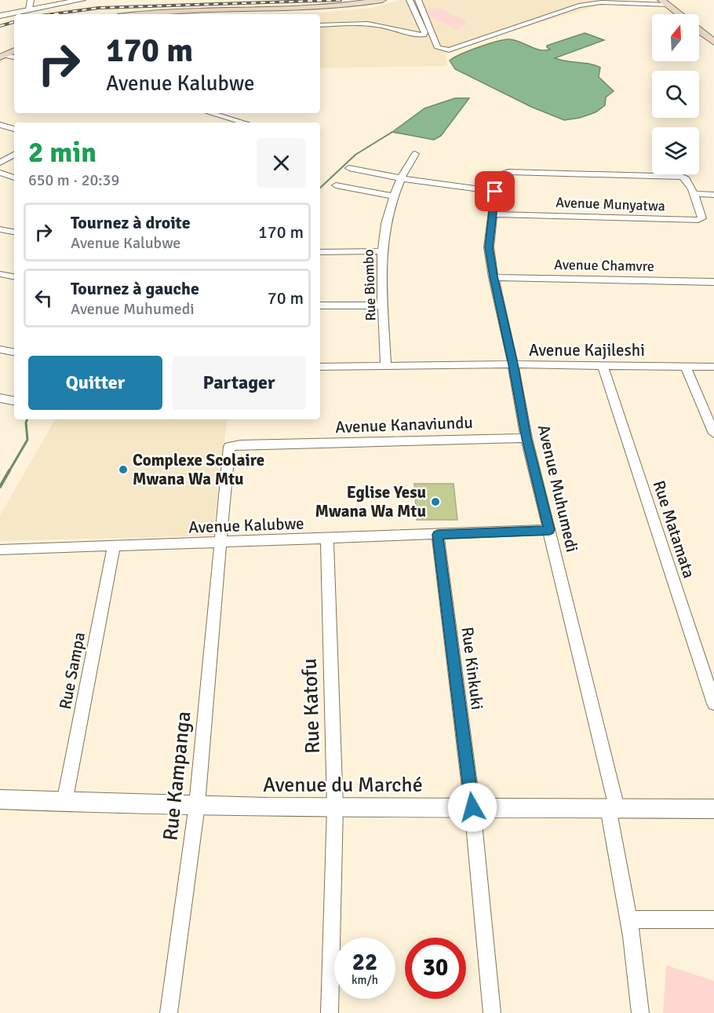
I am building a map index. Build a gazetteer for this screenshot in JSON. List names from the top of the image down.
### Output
{
  "streets": {
    "street": [
      "Avenue Munyatwa",
      "Avenue Chamvre",
      "Rue Biombo",
      "Avenue Kajileshi",
      "Avenue Kanaviundu",
      "Avenue Muhumedi",
      "Avenue Kalubwe",
      "Rue Matamata",
      "Rue Kinkuki",
      "Rue Sampa",
      "Rue Katofu",
      "Rue Kampanga",
      "Avenue du Marché"
    ]
  },
  "crossings": [
    ["Avenue Munyatwa", "Avenue Muhumedi"],
    ["Avenue Chamvre", "Avenue Muhumedi"],
    ["Rue Biombo", "Avenue Kajileshi"],
    ["Avenue Kajileshi", "Avenue Muhumedi"],
    ["Avenue Kajileshi", "Rue Matamata"],
    ["Avenue Kanaviundu", "Avenue Muhumedi"],
    ["Avenue Kanaviundu", "Rue Kampanga"],
    ["Avenue Muhumedi", "Avenue Kalubwe"],
    ["Avenue Muhumedi", "Avenue du Marché"],
    ["Avenue Kalubwe", "Rue Kinkuki"],
    ["Avenue Kalubwe", "Rue Sampa"],
    ["Avenue Kalubwe", "Rue Katofu"],
    ["Avenue Kalubwe", "Rue Kampanga"],
    ["Rue Kinkuki", "Avenue du Marché"],
    ["Rue Sampa", "Avenue du Marché"],
    ["Rue Katofu", "Avenue du Marché"],
    ["Rue Kampanga", "Avenue du Marché"]
  ],
  "places": ["Complexe Scolaire Mwana Wa Mtu", "Eglise Yesu Mwana Wa Mtu"],
  "north": "top",
  "page": {
    "turn": ["170 m", "Avenue Kalubwe"],
    "heading": ["2 min", "650 m · 20:39"],
    "list": [
      {
        "name": "Tournez à droite",
        "note": "Avenue Kalubwe",
        "value": "170 m"
      },
      {
        "name": "Tournez à gauche",
        "note": "Avenue Muhumedi",
        "value": "70 m"
      }
    ],
    "buttons": ["Quitter", "Partager"],
    "speed": "22 km/h",
    "limit": "30"
  }
}
